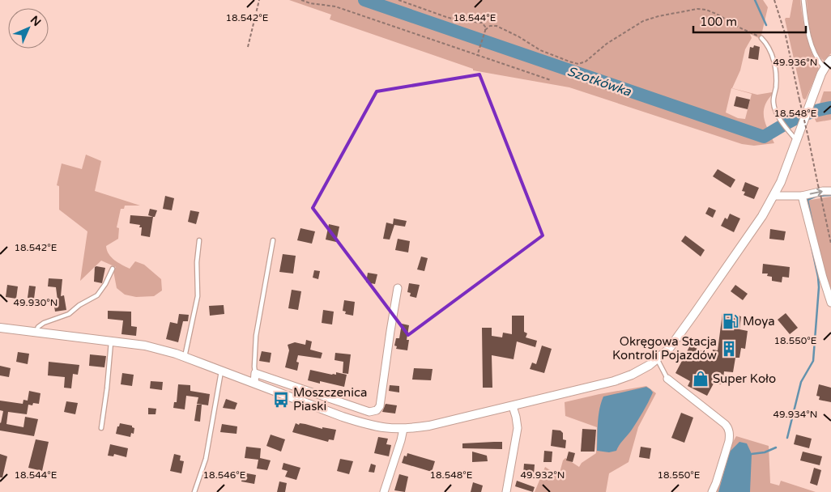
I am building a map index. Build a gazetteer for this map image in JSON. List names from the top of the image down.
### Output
{
  "water": ["Szotkówka"],
  "places": {
    "fuel station": ["Moya"],
    "building": ["Okręgowa Stacja Kontroli Pojazdów"],
    "shop": ["Super Koło"],
    "bus stop": ["Moszczenica Piaski"]
  },
  "scale_bar": "100 m",
  "north": "top right",
  "coordinates": [
    "18.542°E",
    "18.544°E",
    "49.936°N",
    "18.548°E",
    "49.930°N",
    "18.550°E",
    "49.934°N",
    "18.546°E",
    "49.932°N"
  ]
}
